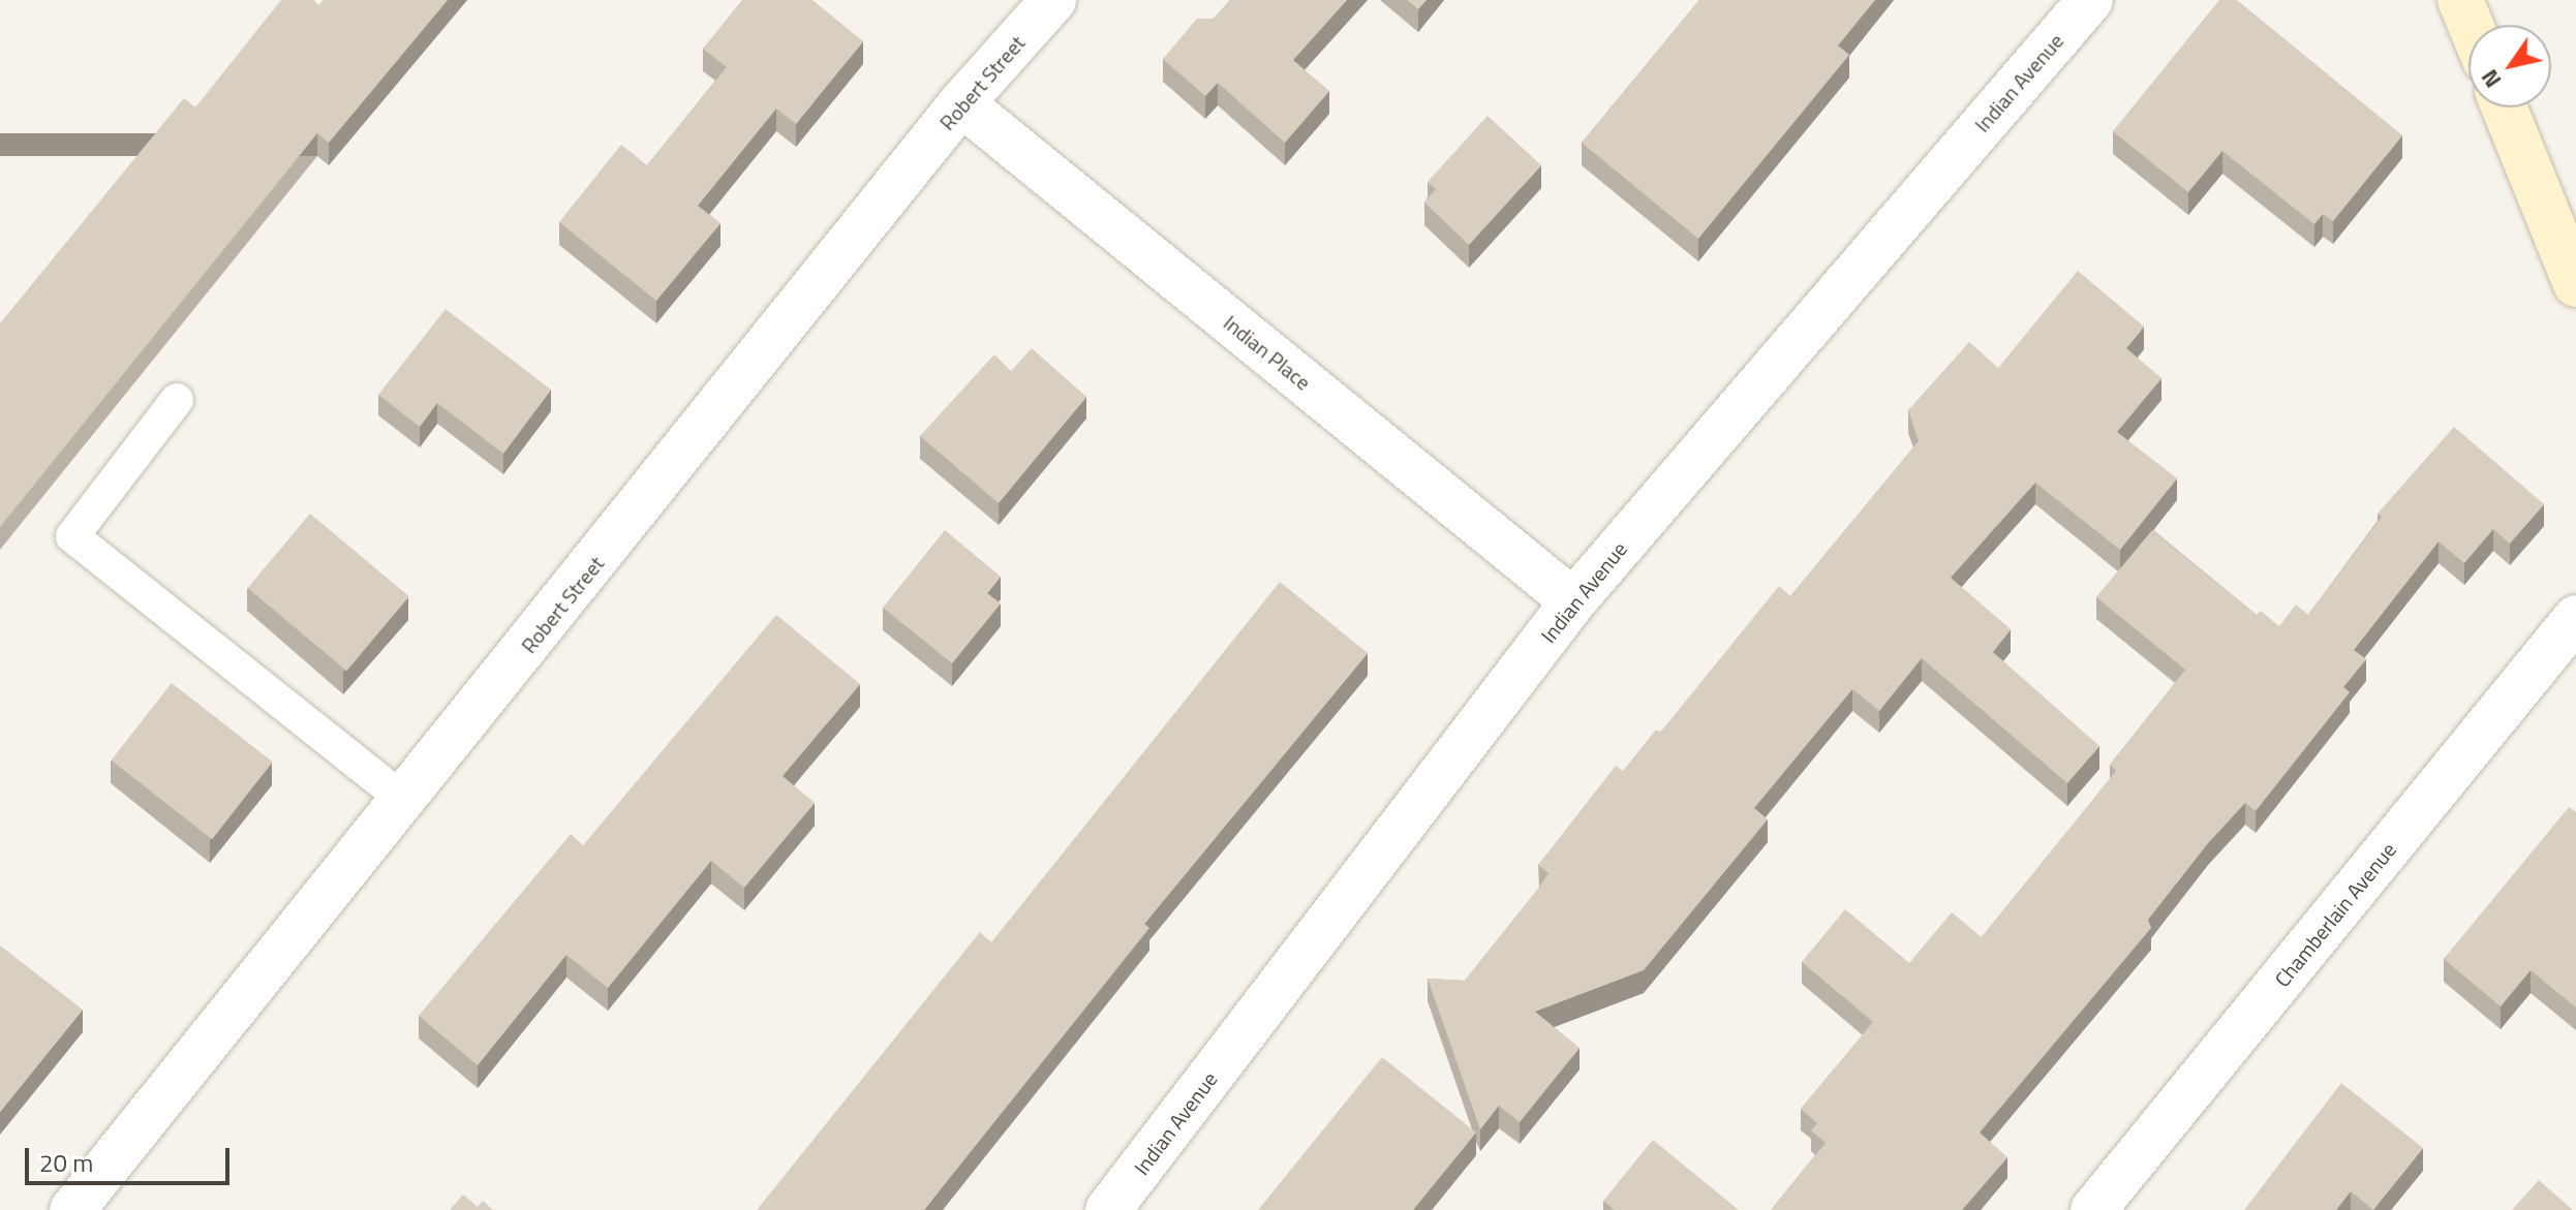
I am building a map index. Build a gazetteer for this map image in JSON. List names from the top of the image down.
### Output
{
  "streets": {
    "street": [
      "Robert Street",
      "Indian Avenue",
      "Indian Place",
      "Chamberlain Avenue"
    ]
  },
  "crossings": [
    ["Robert Street", "Indian Place"],
    ["Indian Avenue", "Indian Place"]
  ],
  "scale_bar": "20 m",
  "north": "bottom left"
}
